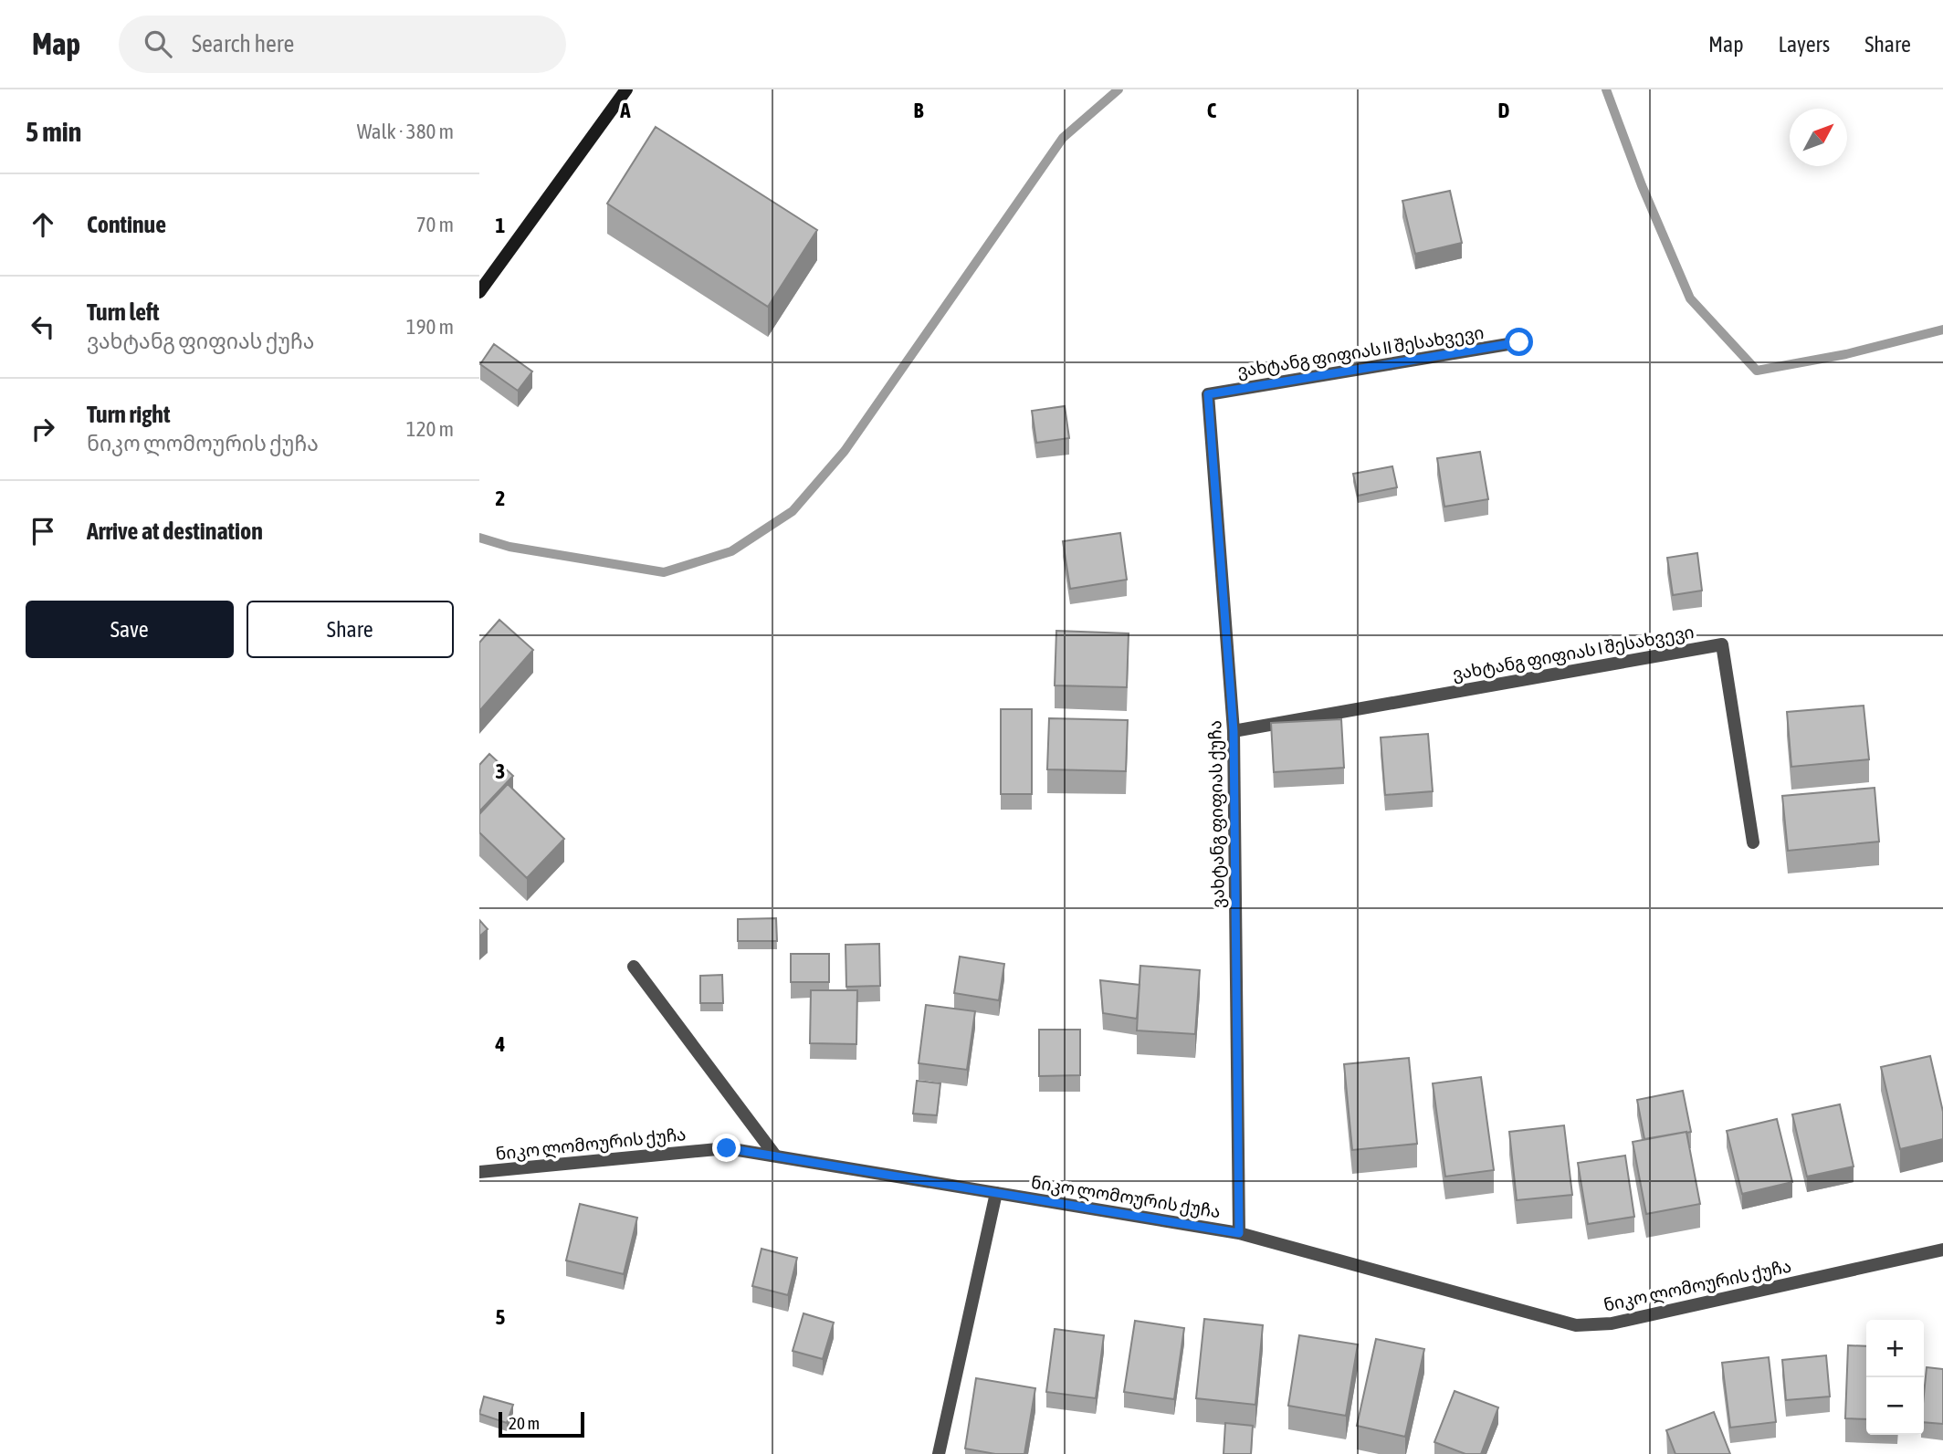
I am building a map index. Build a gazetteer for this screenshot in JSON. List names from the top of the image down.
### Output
{
  "streets": {
    "street": [
      "ვახტანგ ფიფიას II შესახვევი",
      "ვახტანგ ფიფიას I შესახვევი",
      "ვახტანგ ფიფიას ქუჩა",
      "ნიკო ლომოურის ქუჩა"
    ]
  },
  "crossings": [
    ["ვახტანგ ფიფიას II შესახვევი", "ვახტანგ ფიფიას ქუჩა"],
    ["ვახტანგ ფიფიას I შესახვევი", "ვახტანგ ფიფიას ქუჩა"],
    ["ვახტანგ ფიფიას ქუჩა", "ნიკო ლომოურის ქუჩა"]
  ],
  "scale_bar": "20 m",
  "north": "top right",
  "page": {
    "header": "Map",
    "search": "Search here",
    "nav": ["Map", "Layers", "Share"],
    "heading": ["5 min", "Walk · 380 m"],
    "list": [
      ["Continue", "70 m"],
      ["Turn left", "ვახტანგ ფიფიას ქუჩა", "190 m"],
      ["Turn right", "ნიკო ლომოურის ქუჩა", "120 m"],
      "Arrive at destination"
    ],
    "buttons": ["Save", "Share"],
    "map_buttons": ["+", "−"],
    "scale": "20 m"
  },
  "grid": {
    "columns": [
      "A",
      "B",
      "C",
      "D"
    ],
    "rows": [
      "1",
      "2",
      "3",
      "4",
      "5"
    ]
  }
}
